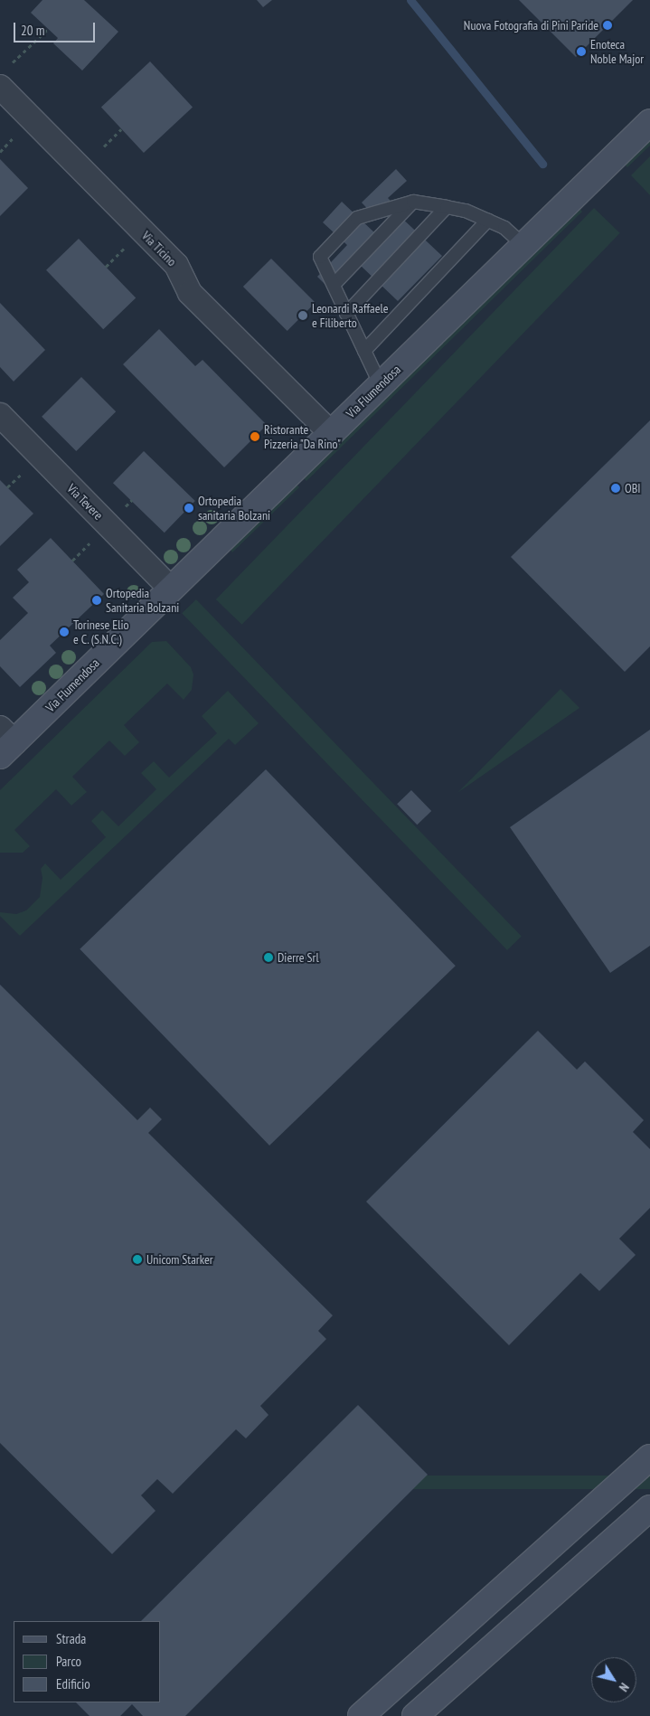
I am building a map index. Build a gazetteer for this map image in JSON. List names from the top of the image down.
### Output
{
  "streets": {
    "street": ["Via Ticino", "Via Flumendosa", "Via Tevere"]
  },
  "crossings": [
    ["Via Ticino", "Via Flumendosa"],
    ["Via Flumendosa", "Via Tevere"]
  ],
  "places": [
    "Nuova Fotografia di Pini Paride",
    "Enoteca Noble Major",
    "Leonardi Raffaele e Filiberto",
    "Ristorante Pizzeria \"Da Rino\"",
    "OBI",
    "Ortopedia sanitaria Bolzani",
    "Ortopedia Sanitaria Bolzani",
    "Torinese Elio e C. (S.N.C.)",
    "Dierre Srl",
    "Unicom Starker"
  ],
  "legend": ["Strada", "Parco", "Edificio"],
  "scale_bar": "20 m",
  "north": "bottom right"
}
